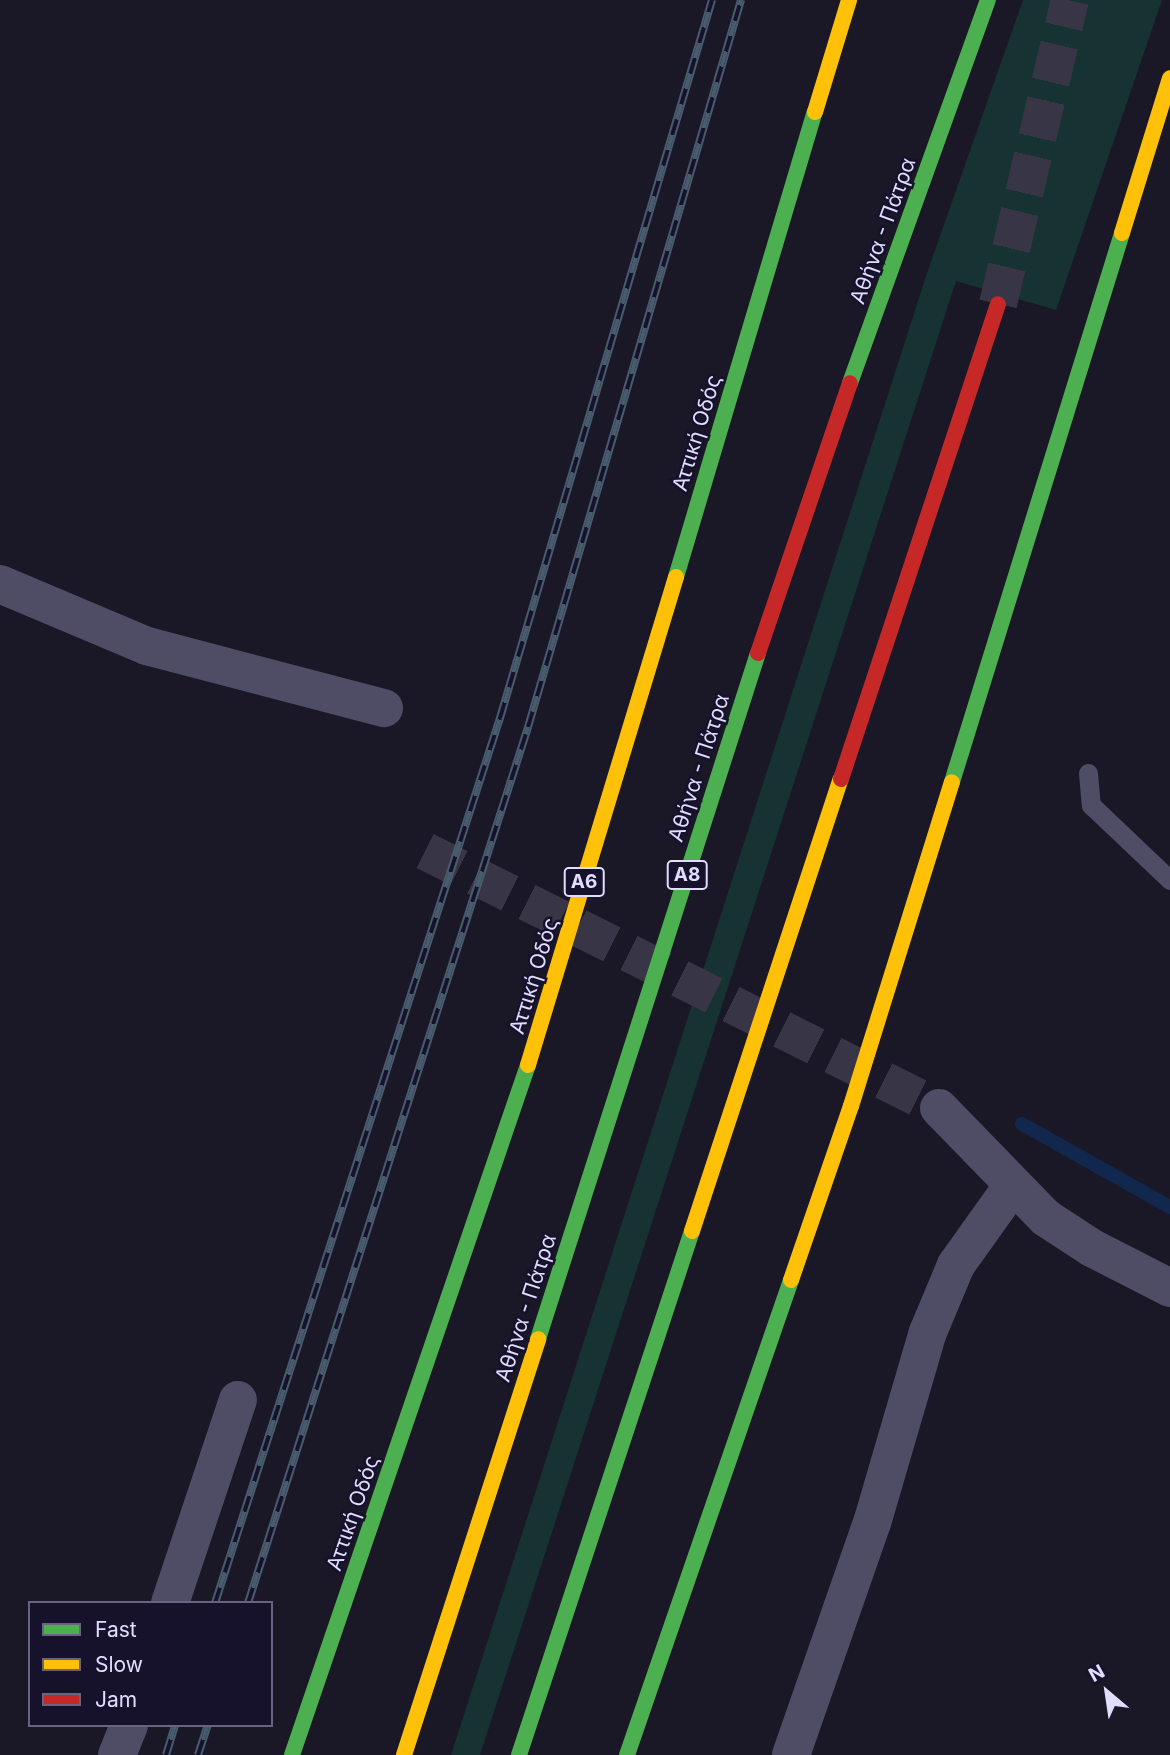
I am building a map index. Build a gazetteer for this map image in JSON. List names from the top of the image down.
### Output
{
  "streets": {
    "highway": [
      "Αθήνα - Πάτρα",
      "Αττική Οδός",
      "Α8",
      "Α6"
    ]
  },
  "legend": ["Fast", "Slow", "Jam"],
  "north": "top left"
}
